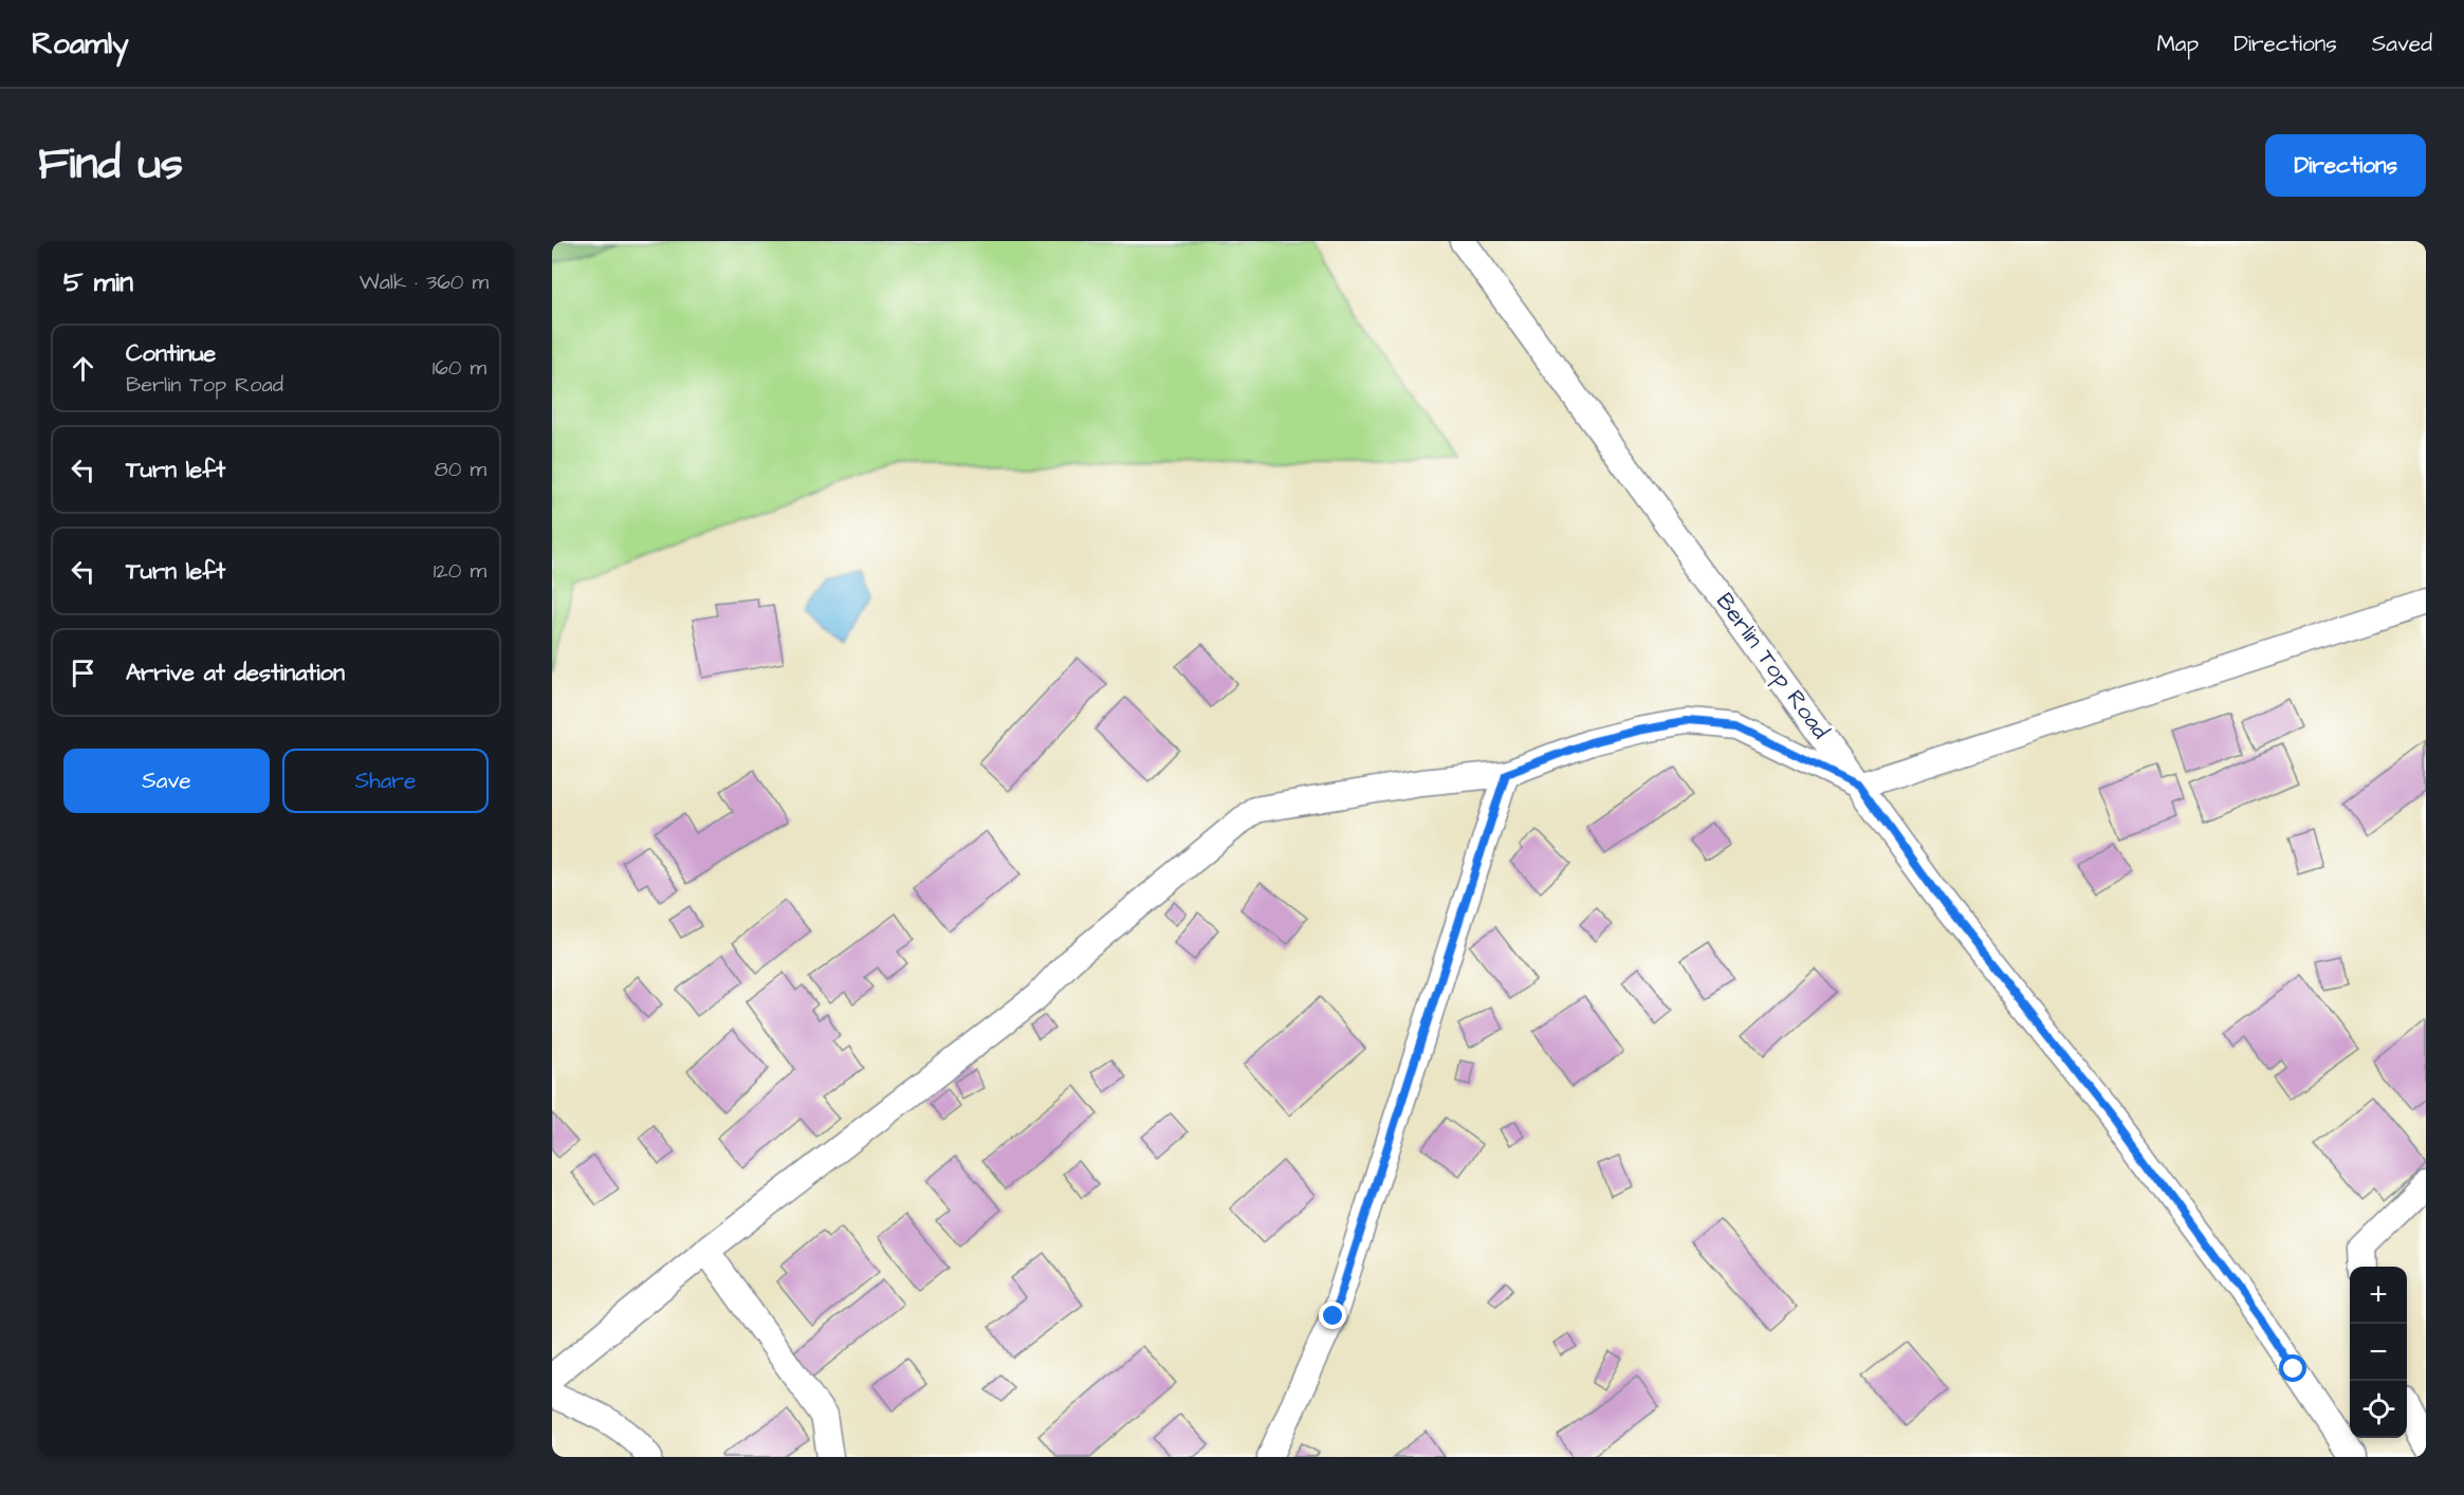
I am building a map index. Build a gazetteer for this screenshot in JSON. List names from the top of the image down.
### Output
{
  "streets": {
    "street": ["Berlin Top Road"]
  },
  "page": {
    "header": "Roamly",
    "nav": ["Map", "Directions", "Saved"],
    "title": "Find us",
    "buttons": [
      "Directions",
      ["Save", "Share"]
    ],
    "heading": ["5 min", "Walk · 360 m"],
    "list": [
      ["Continue", "Berlin Top Road", "160 m"],
      ["Turn left", "80 m"],
      ["Turn left", "120 m"],
      "Arrive at destination"
    ],
    "map_buttons": ["+", "−"]
  }
}
